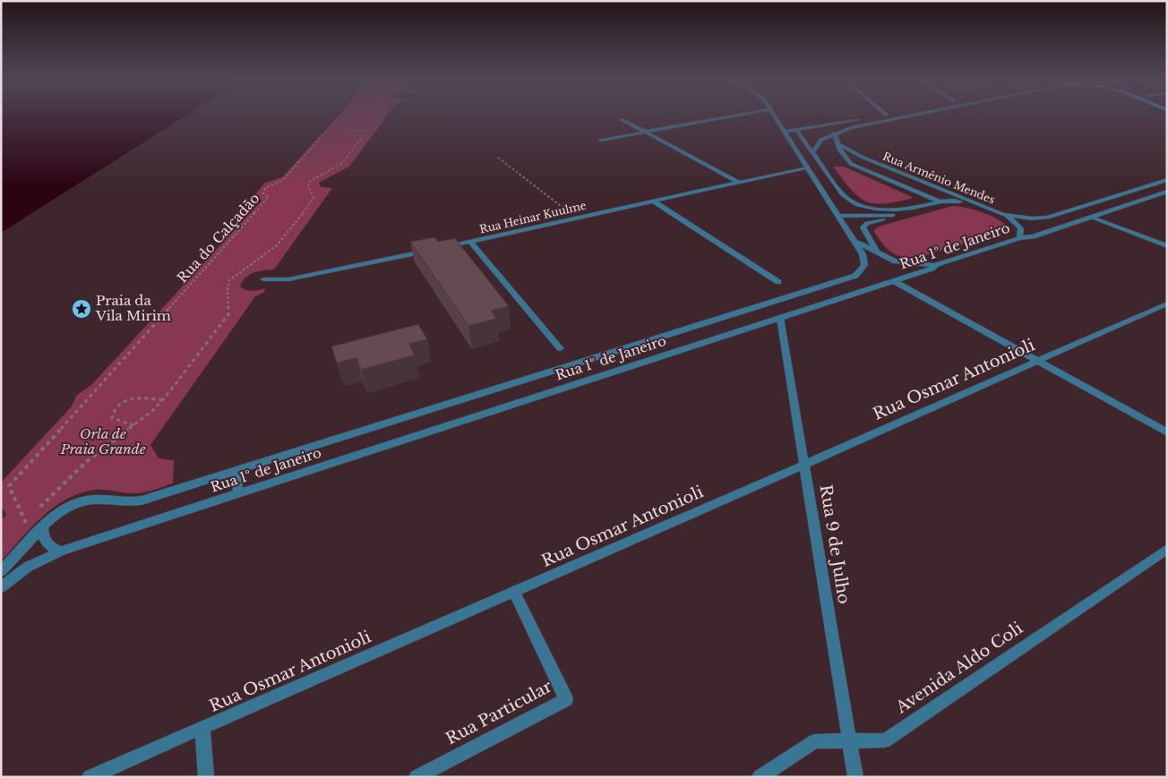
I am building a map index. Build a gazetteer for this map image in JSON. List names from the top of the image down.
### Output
{
  "streets": {
    "street": [
      "Rua Armênio Mendes",
      "Rua Heinar Kuulme",
      "Rua 1º de Janeiro",
      "Rua Osmar Antonioli",
      "Rua 9 de Julho",
      "Avenida Aldo Coli",
      "Rua Particular"
    ],
    "path": ["Rua do Calçadão"]
  },
  "crossings": [
    ["Rua 1º de Janeiro", "Rua 9 de Julho"],
    ["Rua Osmar Antonioli", "Rua 9 de Julho"],
    ["Rua Osmar Antonioli", "Rua Particular"],
    ["Rua 9 de Julho", "Avenida Aldo Coli"]
  ],
  "parks": ["Orla de Praia Grande"],
  "places": {
    "place": ["Praia da Vila Mirim"]
  }
}
